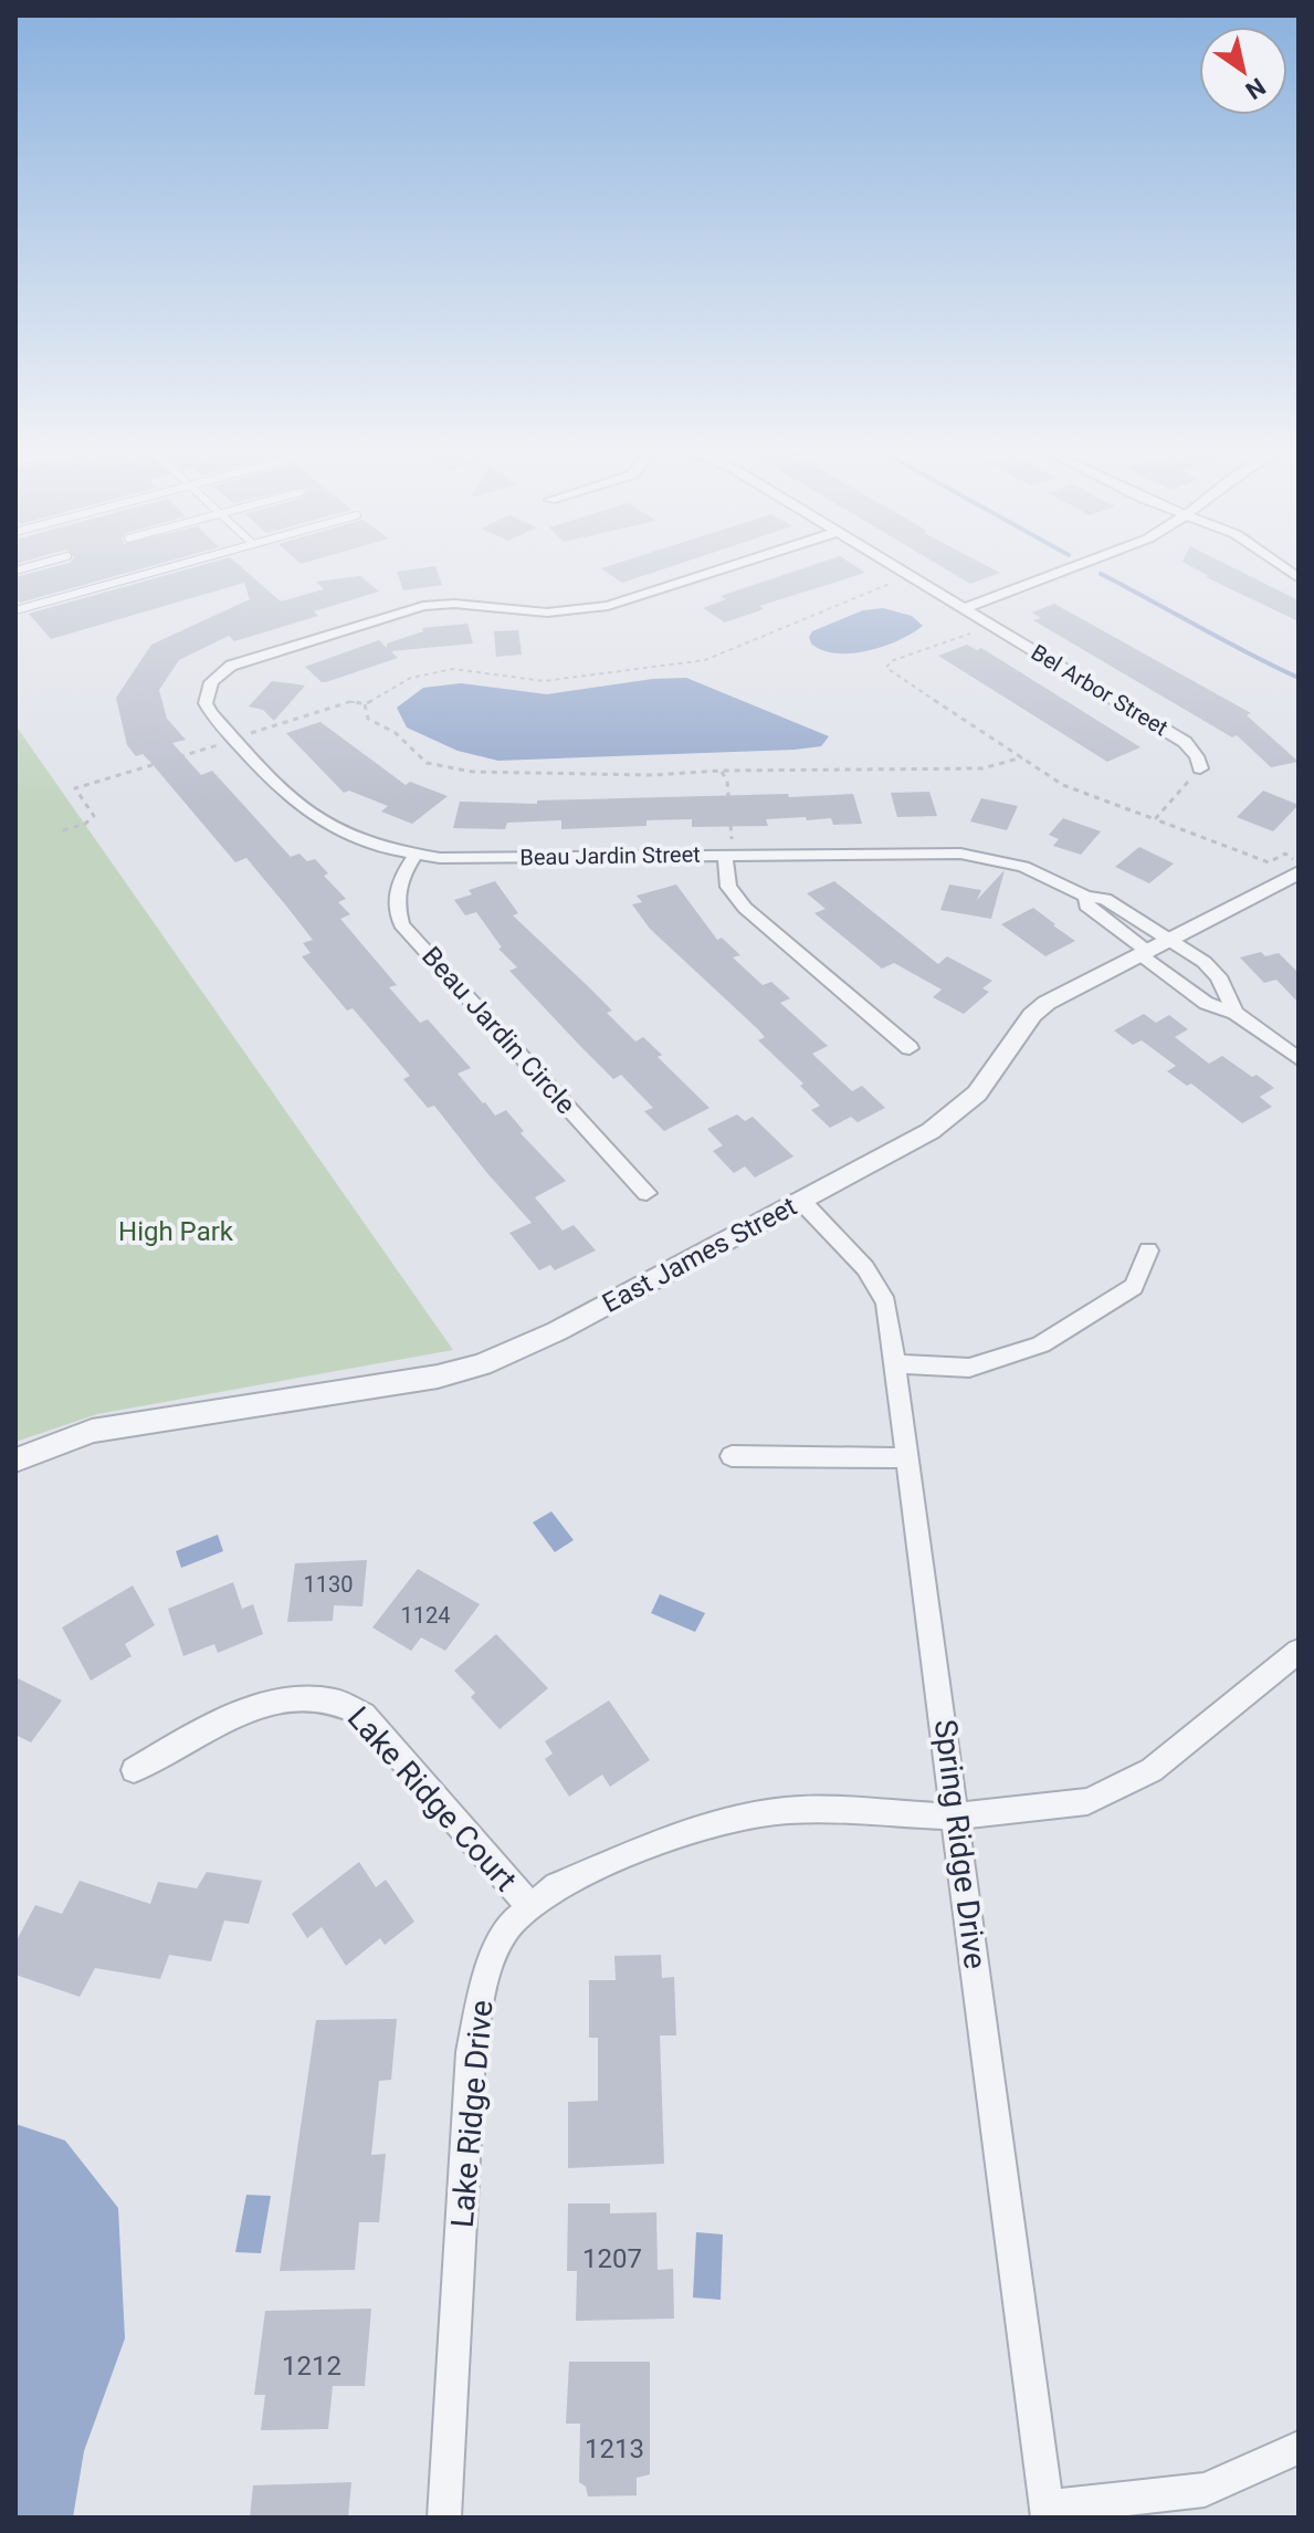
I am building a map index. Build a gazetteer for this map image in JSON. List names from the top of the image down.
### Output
{
  "streets": {
    "street": [
      "Bel Arbor Street",
      "Beau Jardin Street",
      "Beau Jardin Circle",
      "East James Street",
      "Lake Ridge Court",
      "Spring Ridge Drive",
      "Lake Ridge Drive"
    ]
  },
  "crossings": [
    ["Beau Jardin Street", "Beau Jardin Circle"],
    ["Beau Jardin Street", "East James Street"],
    ["East James Street", "Spring Ridge Drive"],
    ["Lake Ridge Court", "Lake Ridge Drive"],
    ["Spring Ridge Drive", "Lake Ridge Drive"]
  ],
  "parks": ["High Park"],
  "house_numbers": [
    "1130",
    "1124",
    "1207",
    "1212",
    "1213"
  ],
  "north": "bottom right"
}
